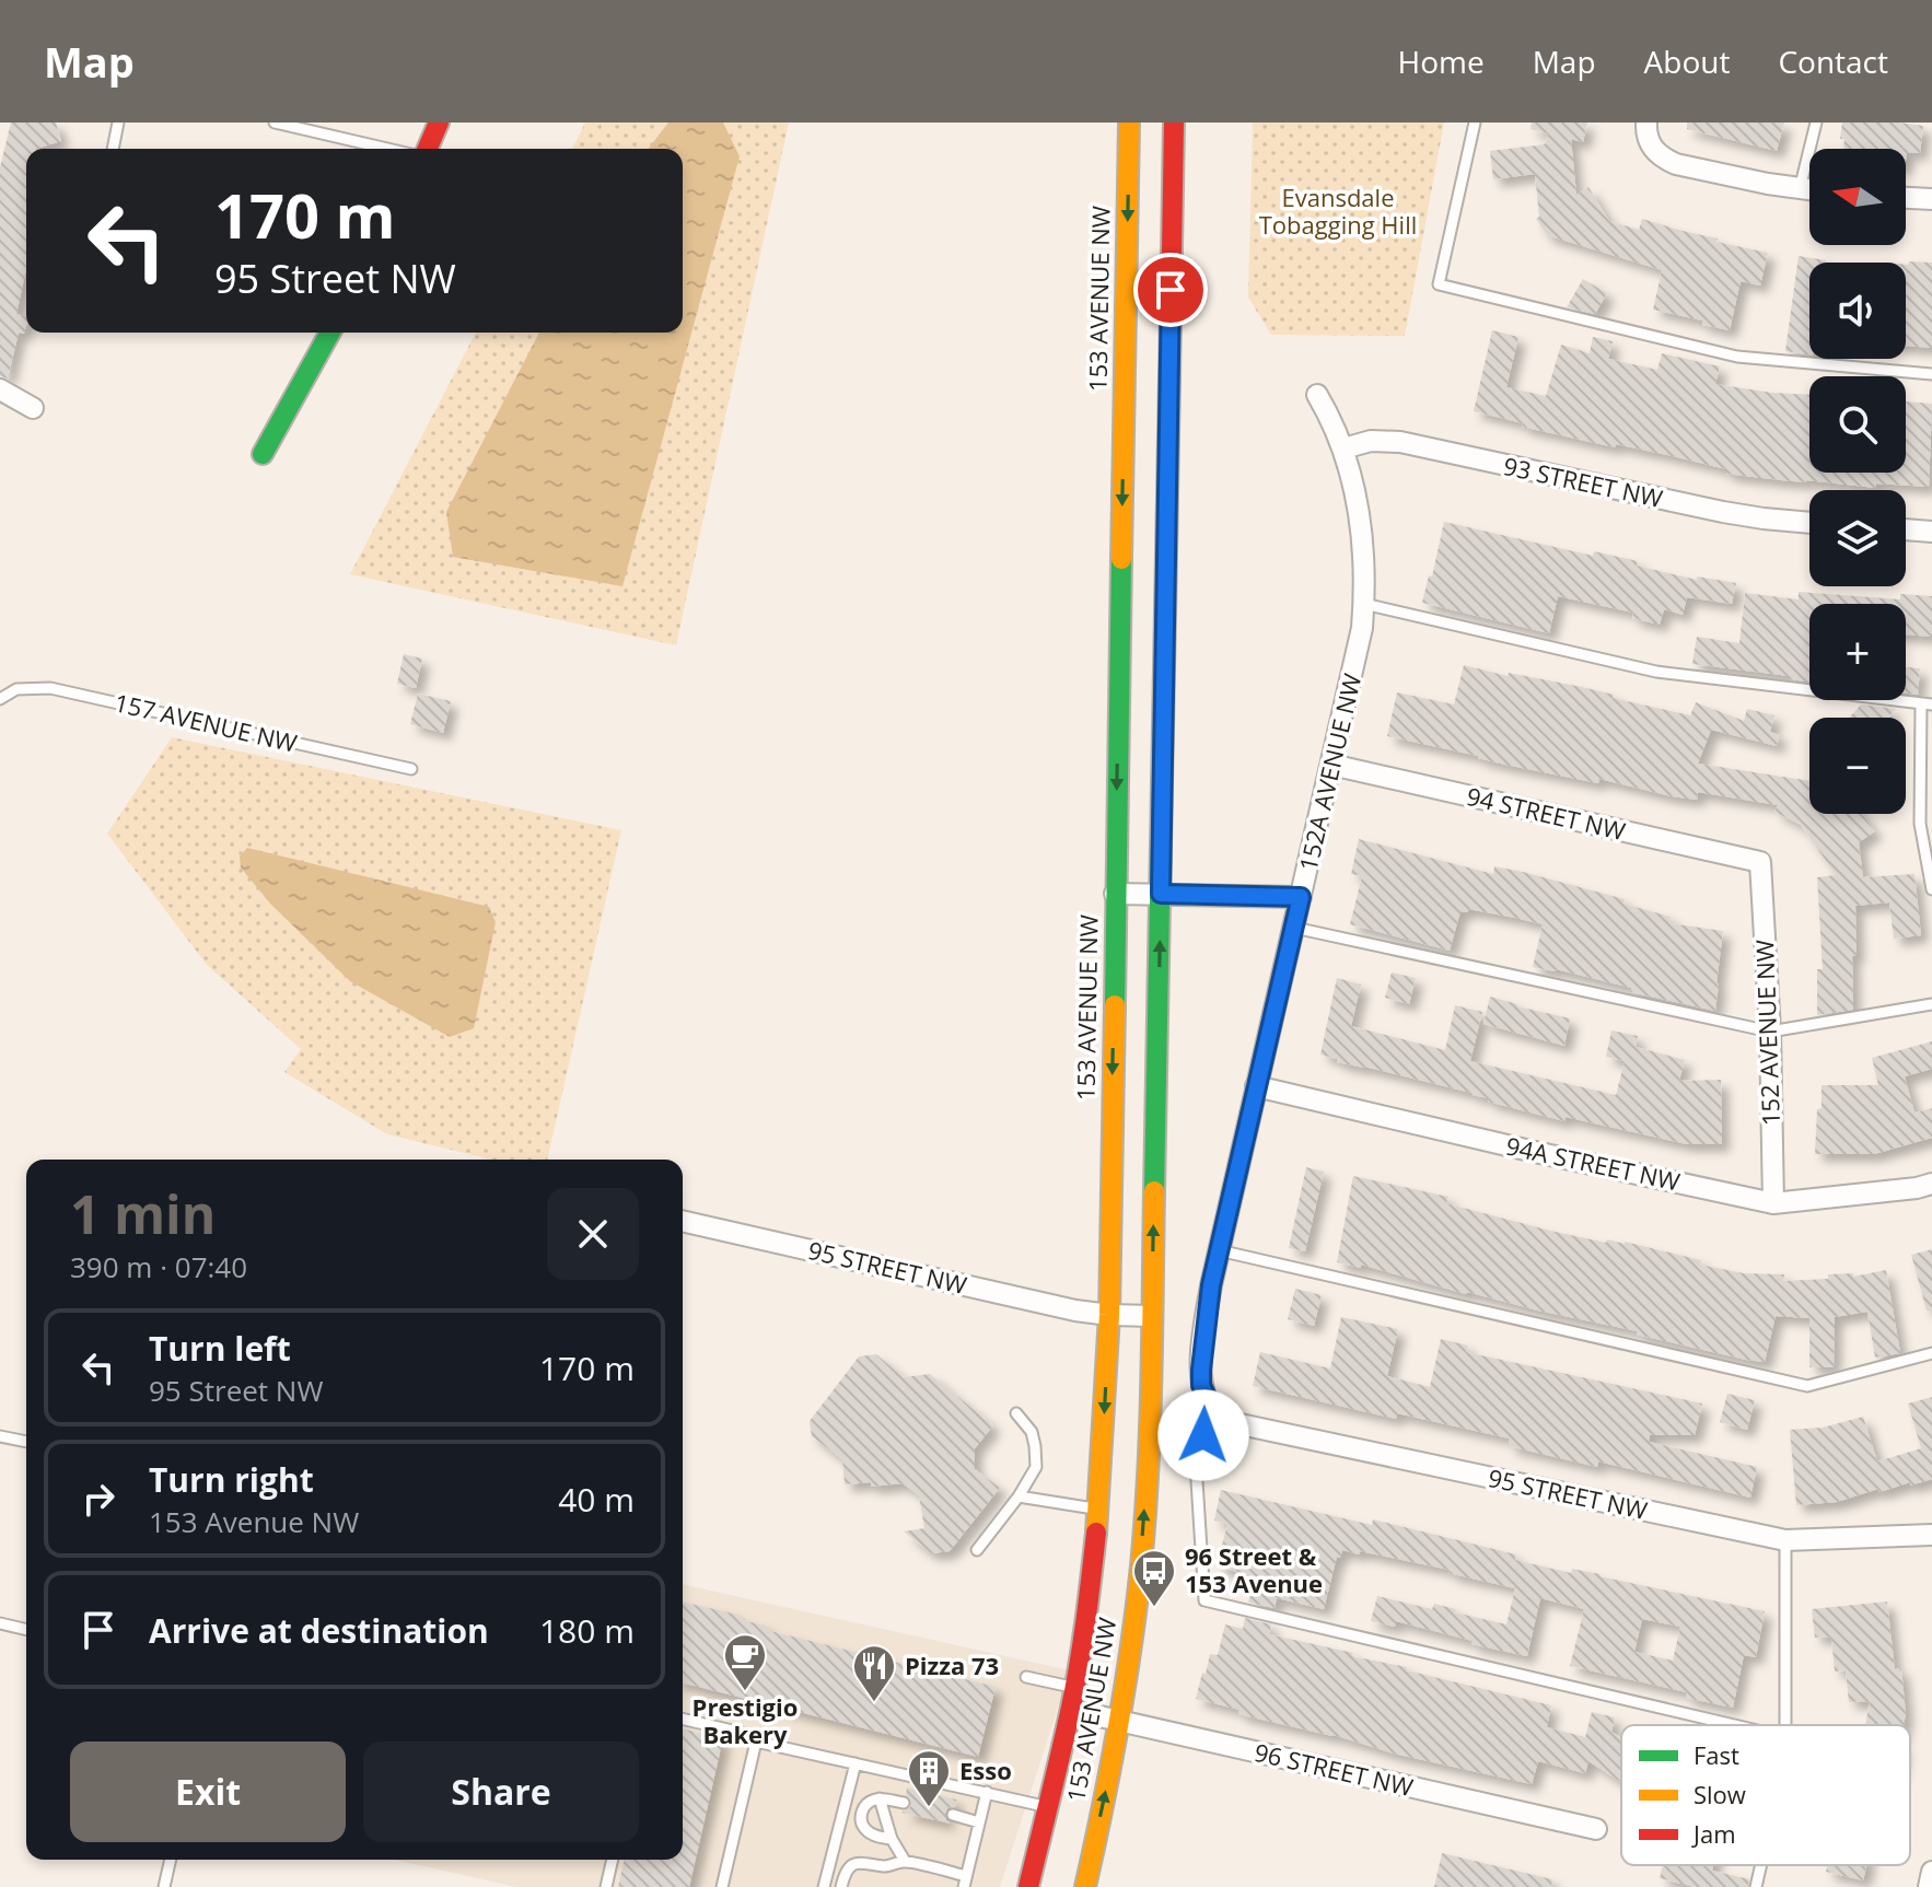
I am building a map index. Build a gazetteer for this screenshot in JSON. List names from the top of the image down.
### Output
{
  "streets": {
    "main road": ["153 AVENUE NW"],
    "street": [
      "93 STREET NW",
      "152A AVENUE NW",
      "94 STREET NW",
      "152 AVENUE NW",
      "94A STREET NW",
      "95 STREET NW",
      "96 STREET NW"
    ],
    "lane": ["157 AVENUE NW"]
  },
  "crossings": [
    ["153 AVENUE NW", "95 STREET NW"],
    ["153 AVENUE NW", "96 STREET NW"],
    ["93 STREET NW", "152A AVENUE NW"],
    ["152A AVENUE NW", "94 STREET NW"],
    ["152A AVENUE NW", "94A STREET NW"],
    ["152A AVENUE NW", "95 STREET NW"],
    ["94 STREET NW", "152 AVENUE NW"],
    ["152 AVENUE NW", "94A STREET NW"]
  ],
  "parks": ["Evansdale Tobagging Hill"],
  "places": {
    "bus stop": ["96 Street & 153 Avenue"],
    "cafe": ["Prestigio Bakery"],
    "restaurant": ["Pizza 73"],
    "building": ["Esso"]
  },
  "legend": ["Fast", "Slow", "Jam"],
  "north": "left",
  "page": {
    "header": "Map",
    "nav": [
      "Home",
      "Map",
      "About",
      "Contact"
    ],
    "map_buttons": ["+", "−"],
    "turn": ["170 m", "95 Street NW"],
    "heading": ["1 min", "390 m · 07:40"],
    "list": [
      {
        "name": "Turn left",
        "note": "95 Street NW",
        "value": "170 m"
      },
      {
        "name": "Turn right",
        "note": "153 Avenue NW",
        "value": "40 m"
      },
      {
        "name": "Arrive at destination",
        "value": "180 m"
      }
    ],
    "buttons": ["Exit", "Share"]
  }
}
